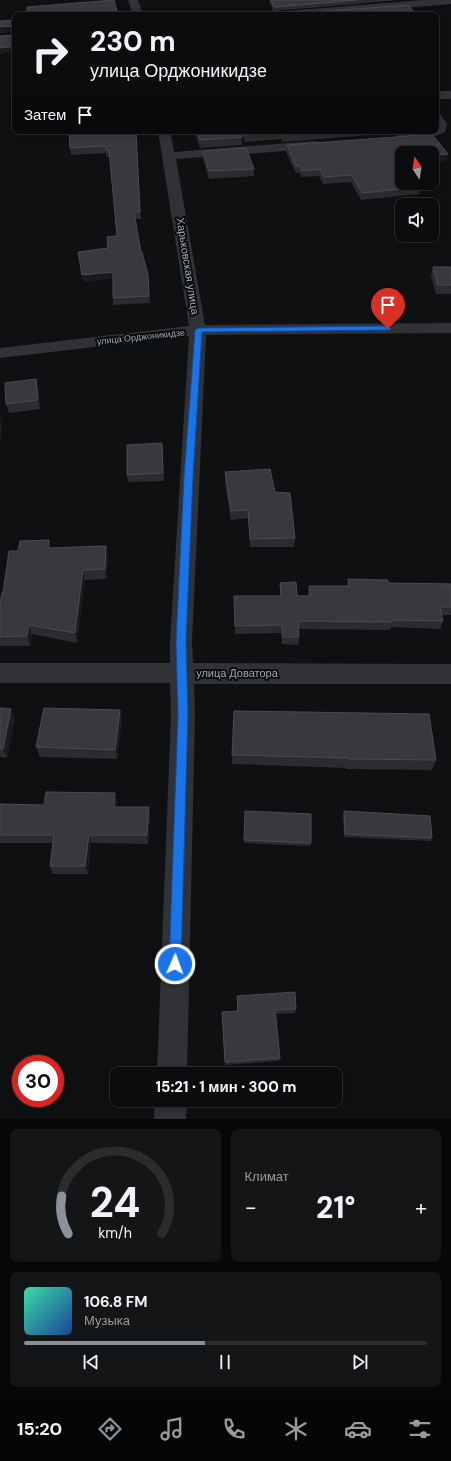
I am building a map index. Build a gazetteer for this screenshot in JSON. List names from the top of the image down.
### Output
{
  "streets": {
    "street": ["Харьковская улица", "улица Орджоникидзе", "улица Доватора"]
  },
  "crossings": [
    ["Харьковская улица", "улица Орджоникидзе"],
    ["Харьковская улица", "улица Доватора"]
  ],
  "north": "top",
  "page": {
    "turn": ["230 m", "улица Орджоникидзе"],
    "then": "Затем",
    "limit": "30",
    "trip": "15:21 · 1 мин · 300 m",
    "tile": "Климат",
    "heat": ["−", "21°", "+"],
    "song": ["106.8 FM", "Музыка"],
    "tabs": "15:20",
    "gauge": ["24", "km/h"]
  }
}
